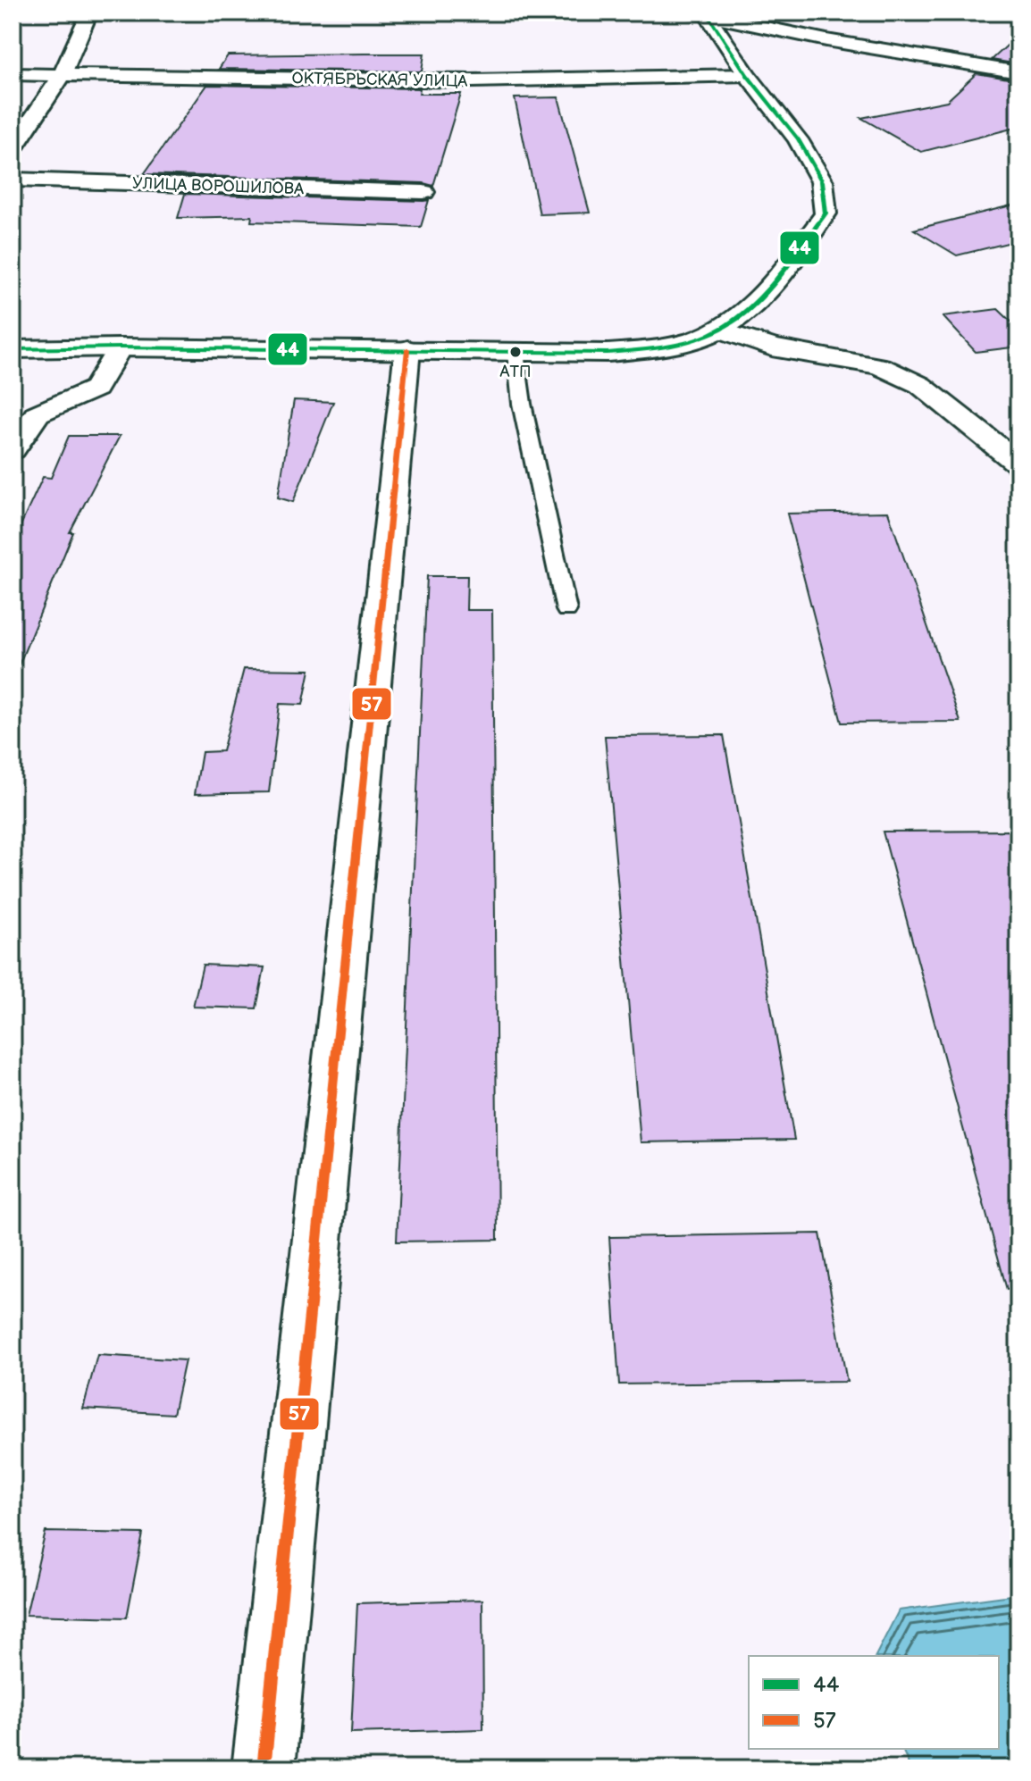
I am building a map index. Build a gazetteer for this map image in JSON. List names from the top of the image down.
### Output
{
  "streets": {
    "street": ["ОКТЯБРЬСКАЯ УЛИЦА", "УЛИЦА ВОРОШИЛОВА"]
  },
  "places": ["АТП"],
  "lines": ["transit line 44", "transit line 57"],
  "legend": ["44", "57"]
}
